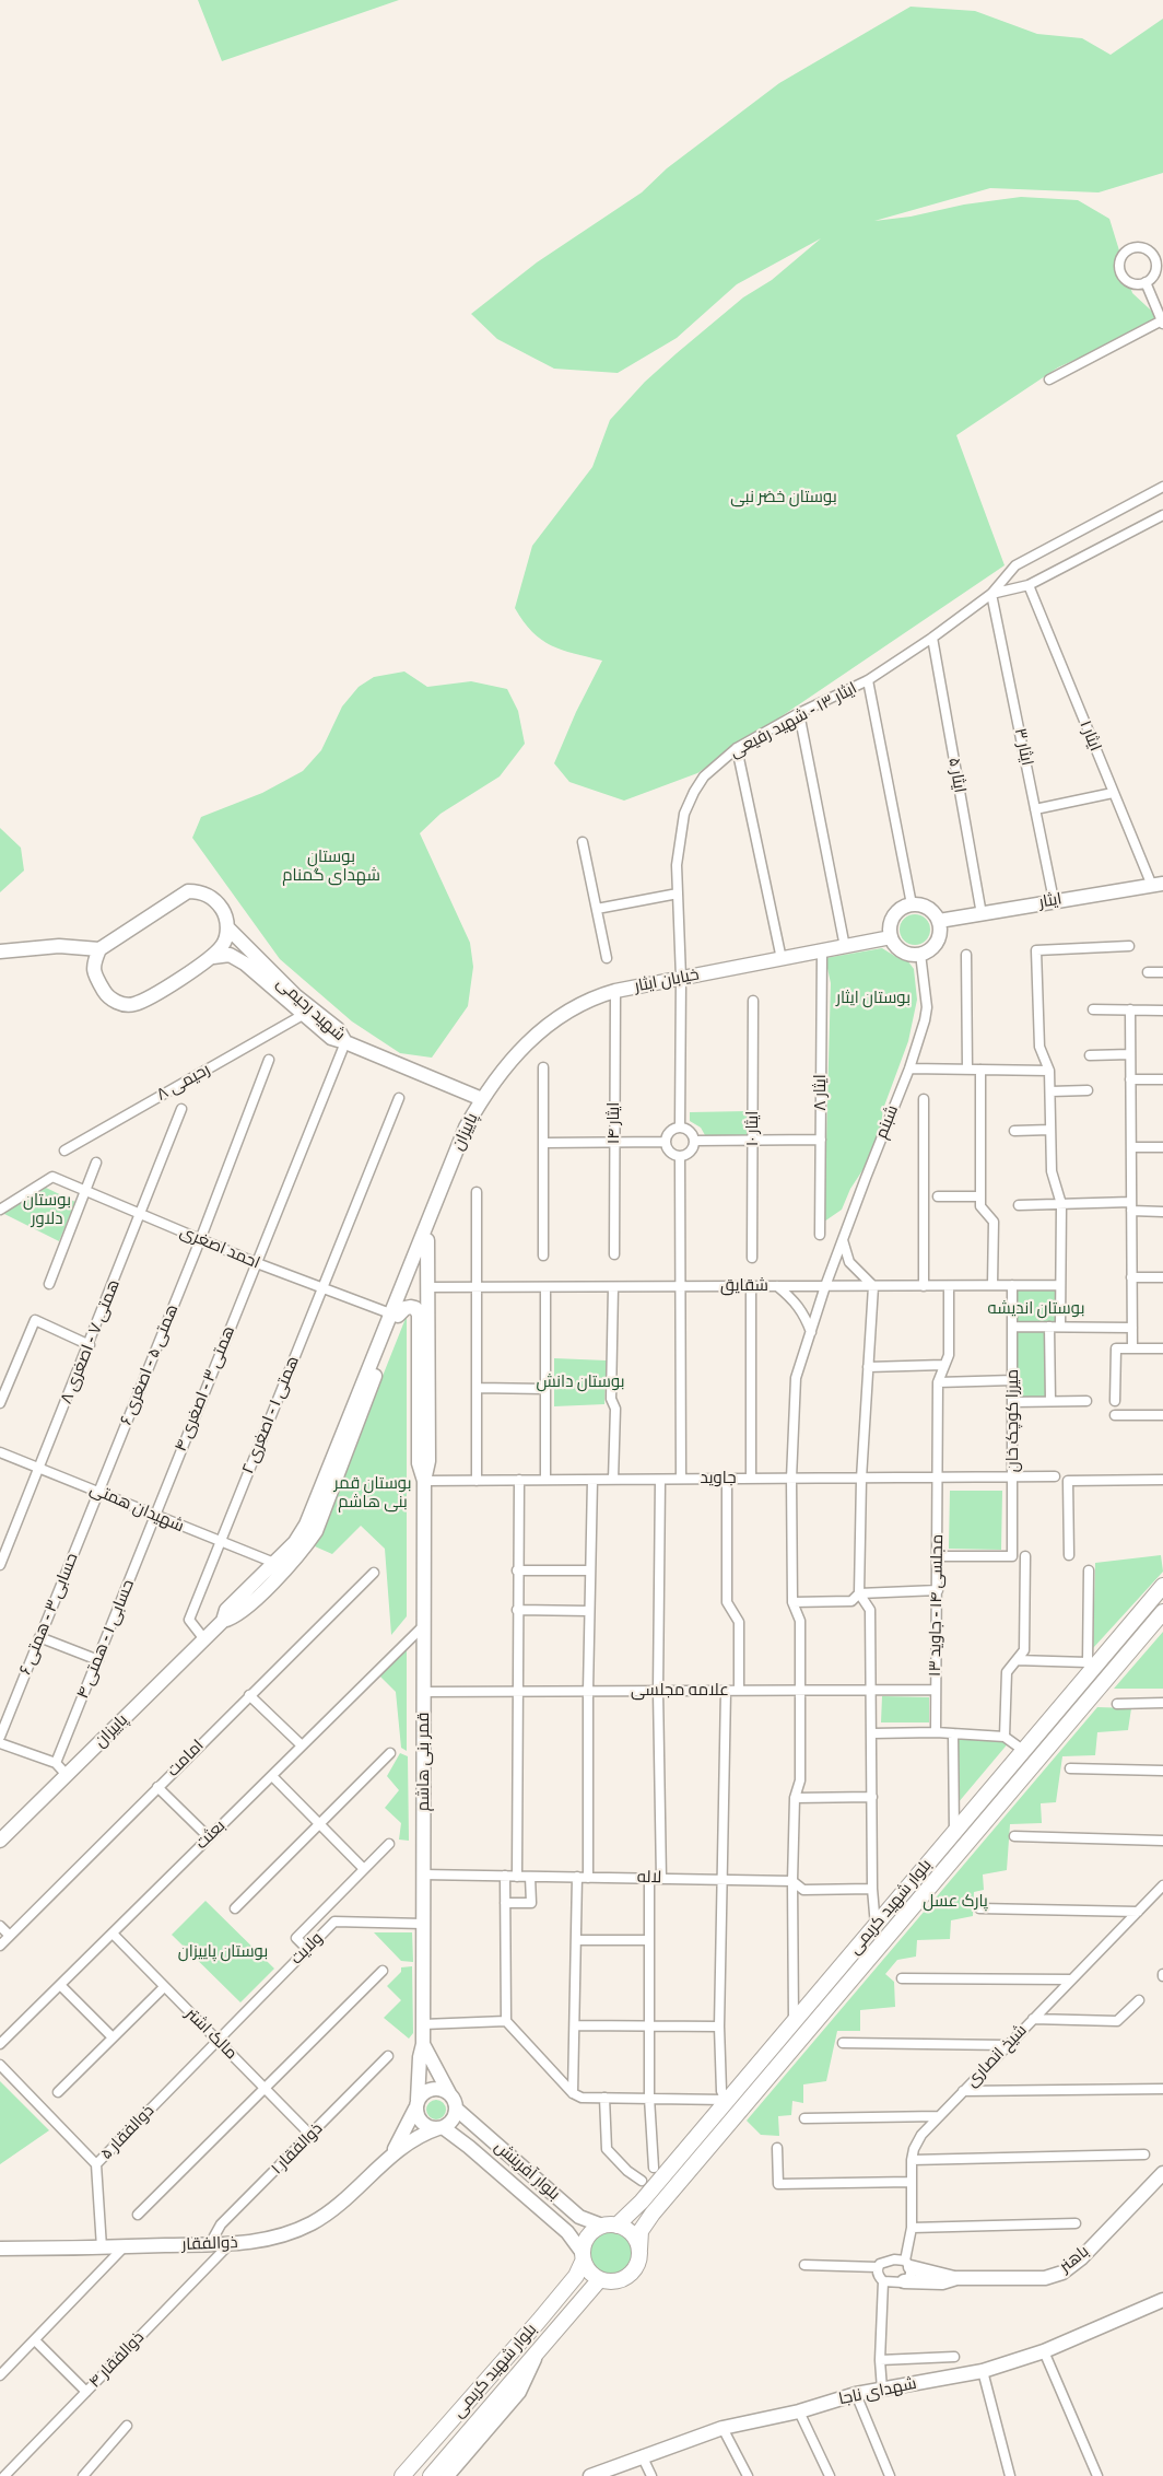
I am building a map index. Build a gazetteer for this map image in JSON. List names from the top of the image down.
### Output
{
  "streets": {
    "main road": ["بلوار شهید کریمی"],
    "street": [
      "ایثار ۱۳ - شهید رفیعی",
      "ایثار ۱",
      "ایثار ۳",
      "ایثار ۵",
      "ایثار",
      "خیابان ایثار",
      "شهید رحیمی",
      "رحیمی ۸",
      "ایثار ۸",
      "شبنم",
      "ایثار ۱۴",
      "ایثار ۱۰",
      "پاییزان",
      "احمد اصغری",
      "شقایق",
      "همتی ۷ - اصغری ۸",
      "همتی ۵ - اصغری ۶",
      "همتی ۳ - اصغری ۴",
      "همتی ۱ - اصغری ۲",
      "میرزا کوچک خان",
      "جاوید",
      "شهیدان همتی",
      "مجلسی ۱۴ - جاوید ۱۳",
      "حسابی ۳ - همتی ۶",
      "حسابی ۱ - همتی ۴",
      "علامه مجلسی",
      "امامت",
      "قمر بنی هاشم",
      "بعثت",
      "لاله",
      "ولایت",
      "مالک اشتر",
      "شیخ انصاری",
      "ذوالفقار ۵",
      "ذوالفقار ۱",
      "بلوار آفرینش",
      "ذوالفقار",
      "باهنر",
      "ذوالفقار ۴",
      "شهدای ناجا"
    ]
  },
  "crossings": [
    ["ایثار ۱۳ - شهید رفیعی", "ایثار ۱"],
    ["ایثار ۱۳ - شهید رفیعی", "ایثار ۳"],
    ["ایثار ۱۳ - شهید رفیعی", "ایثار ۵"],
    ["ایثار ۱۳ - شهید رفیعی", "خیابان ایثار"],
    ["ایثار ۱", "ایثار"],
    ["ایثار ۳", "ایثار"],
    ["ایثار ۵", "ایثار"],
    ["ایثار", "خیابان ایثار"],
    ["ایثار", "شبنم"],
    ["خیابان ایثار", "شهید رحیمی"],
    ["خیابان ایثار", "ایثار ۸"],
    ["خیابان ایثار", "شبنم"],
    ["خیابان ایثار", "ایثار ۱۴"],
    ["خیابان ایثار", "پاییزان"],
    ["شهید رحیمی", "پاییزان"],
    ["شهید رحیمی", "همتی ۳ - اصغری ۴"],
    ["شبنم", "شقایق"],
    ["شبنم", "جاوید"],
    ["شبنم", "علامه مجلسی"],
    ["شبنم", "لاله"],
    ["شبنم", "بلوار شهید کریمی"],
    ["پاییزان", "احمد اصغری"],
    ["پاییزان", "همتی ۱ - اصغری ۲"],
    ["پاییزان", "شهیدان همتی"],
    ["پاییزان", "قمر بنی هاشم"],
    ["احمد اصغری", "همتی ۷ - اصغری ۸"],
    ["احمد اصغری", "همتی ۵ - اصغری ۶"],
    ["احمد اصغری", "همتی ۳ - اصغری ۴"],
    ["احمد اصغری", "همتی ۱ - اصغری ۲"],
    ["احمد اصغری", "قمر بنی هاشم"],
    ["شقایق", "میرزا کوچک خان"],
    ["شقایق", "مجلسی ۱۴ - جاوید ۱۳"],
    ["شقایق", "قمر بنی هاشم"],
    ["همتی ۷ - اصغری ۸", "شهیدان همتی"],
    ["همتی ۵ - اصغری ۶", "شهیدان همتی"],
    ["همتی ۵ - اصغری ۶", "حسابی ۳ - همتی ۶"],
    ["همتی ۳ - اصغری ۴", "شهیدان همتی"],
    ["همتی ۳ - اصغری ۴", "حسابی ۱ - همتی ۴"],
    ["همتی ۱ - اصغری ۲", "شهیدان همتی"],
    ["میرزا کوچک خان", "جاوید"],
    ["میرزا کوچک خان", "مجلسی ۱۴ - جاوید ۱۳"],
    ["جاوید", "مجلسی ۱۴ - جاوید ۱۳"],
    ["جاوید", "قمر بنی هاشم"],
    ["شهیدان همتی", "حسابی ۳ - همتی ۶"],
    ["شهیدان همتی", "حسابی ۱ - همتی ۴"],
    ["مجلسی ۱۴ - جاوید ۱۳", "علامه مجلسی"],
    ["علامه مجلسی", "قمر بنی هاشم"],
    ["قمر بنی هاشم", "بعثت"],
    ["قمر بنی هاشم", "لاله"],
    ["قمر بنی هاشم", "ولایت"],
    ["قمر بنی هاشم", "بلوار آفرینش"],
    ["بعثت", "مالک اشتر"],
    ["بلوار شهید کریمی", "بلوار آفرینش"],
    ["ولایت", "مالک اشتر"],
    ["ولایت", "ذوالفقار ۵"],
    ["مالک اشتر", "ذوالفقار ۵"],
    ["مالک اشتر", "ذوالفقار ۱"],
    ["شیخ انصاری", "باهنر"],
    ["ذوالفقار ۵", "ذوالفقار"],
    ["ذوالفقار ۱", "ذوالفقار"],
    ["ذوالفقار", "ذوالفقار ۴"]
  ],
  "parks": [
    "بوستان خضر نبی",
    "بوستان شهدای گمنام",
    "بوستان ایثار",
    "بوستان دلاور",
    "بوستان اندیشه",
    "بوستان دانش",
    "بوستان قمر بنی هاشم",
    "پارک عسل",
    "بوستان پاییزان"
  ]
}
